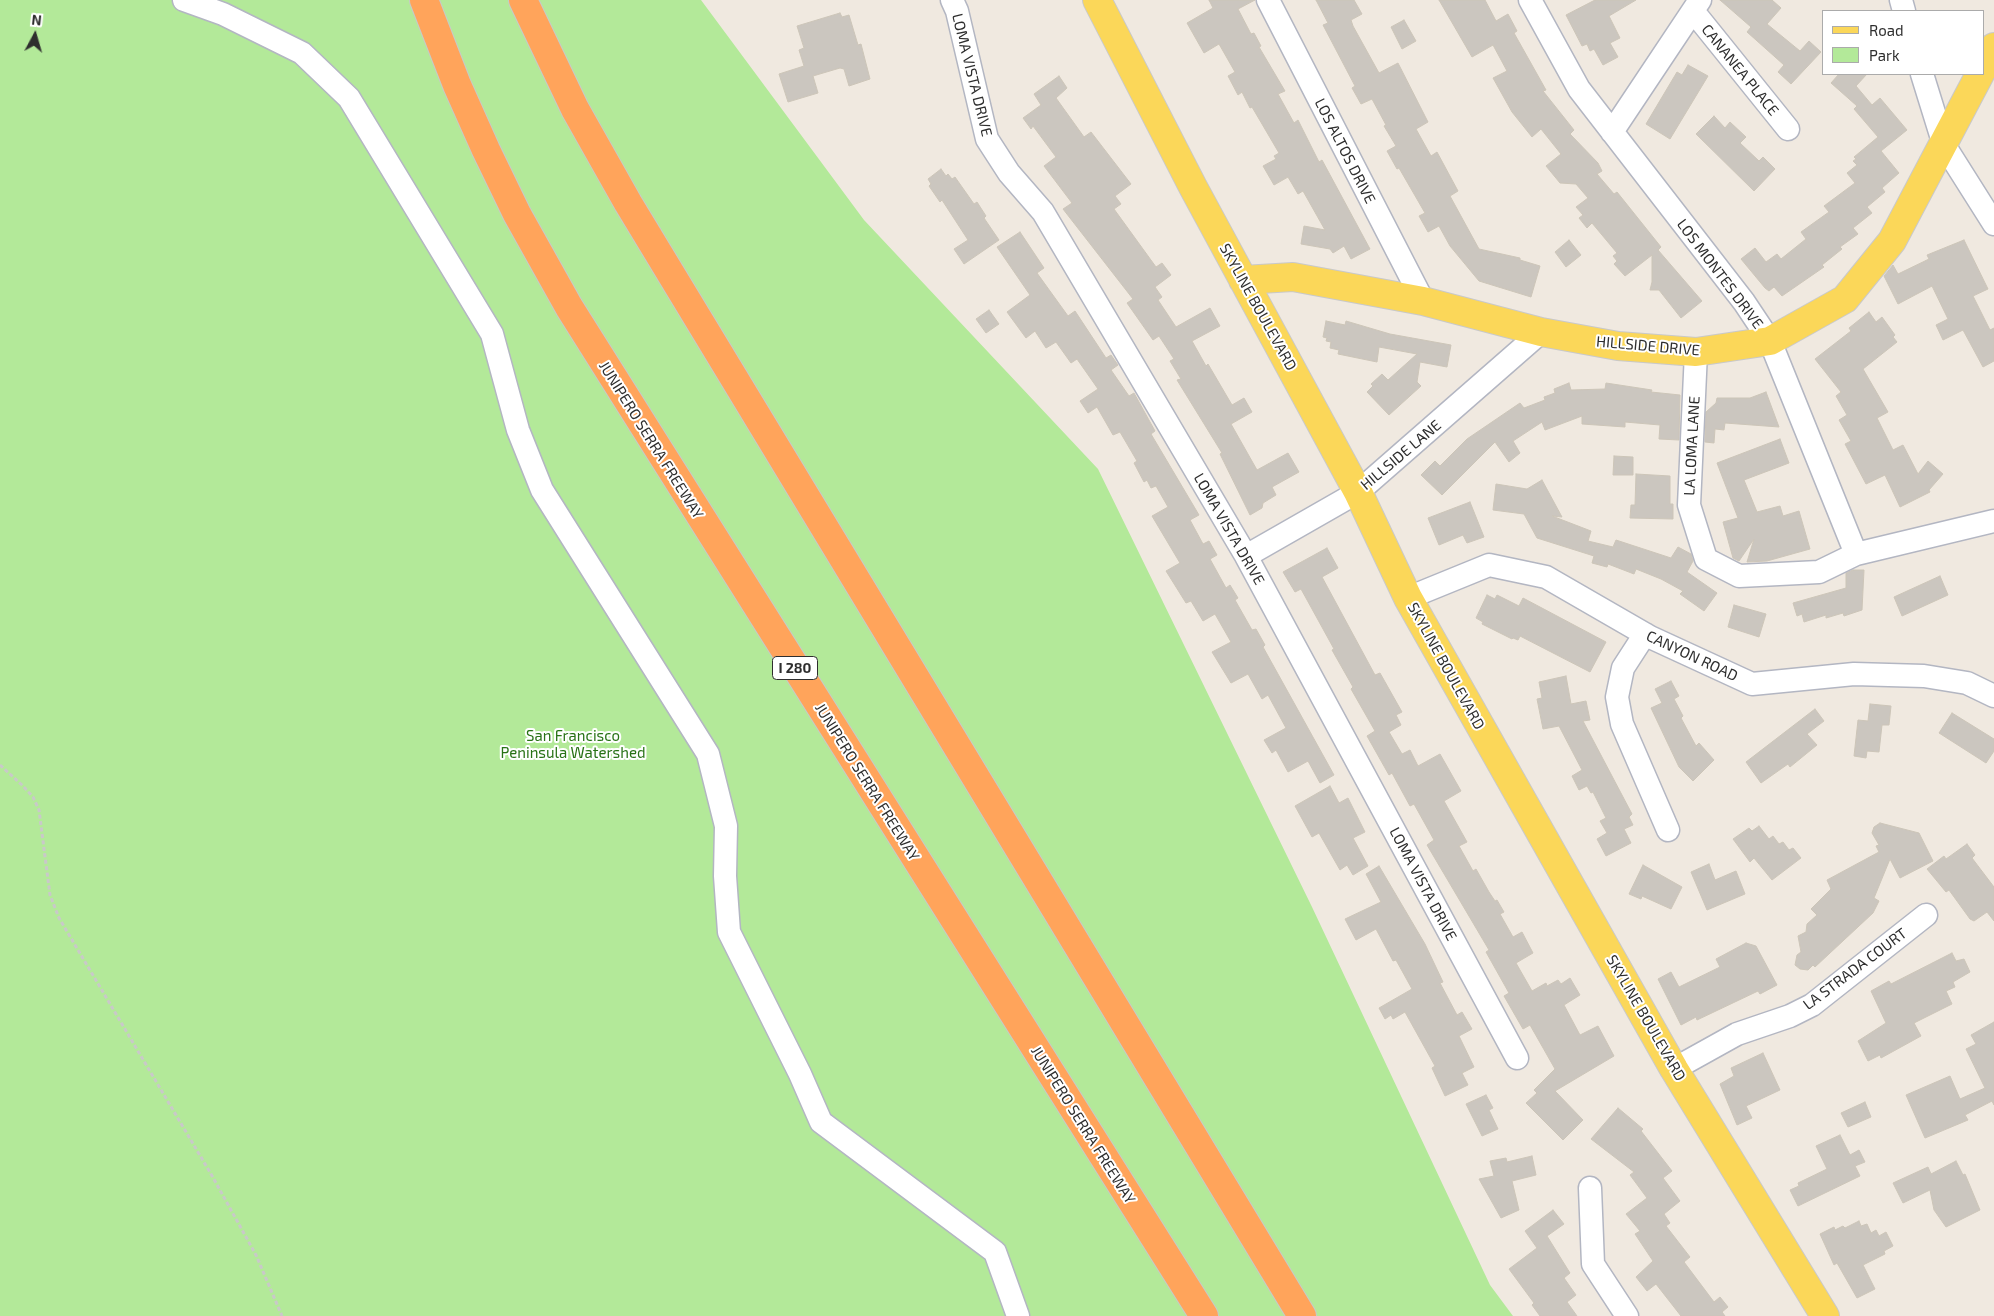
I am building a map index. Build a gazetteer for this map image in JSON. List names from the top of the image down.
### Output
{
  "streets": {
    "highway": ["JUNIPERO SERRA FREEWAY", "I 280"],
    "main road": ["SKYLINE BOULEVARD", "HILLSIDE DRIVE"],
    "street": [
      "CANANEA PLACE",
      "LOMA VISTA DRIVE",
      "LOS ALTOS DRIVE",
      "LOS MONTES DRIVE",
      "LA LOMA LANE",
      "HILLSIDE LANE",
      "CANYON ROAD",
      "LA STRADA COURT"
    ]
  },
  "crossings": [
    ["LOMA VISTA DRIVE", "HILLSIDE LANE"],
    ["LOS ALTOS DRIVE", "HILLSIDE DRIVE"],
    ["LOS MONTES DRIVE", "HILLSIDE DRIVE"],
    ["LOS MONTES DRIVE", "LA LOMA LANE"],
    ["SKYLINE BOULEVARD", "HILLSIDE DRIVE"],
    ["SKYLINE BOULEVARD", "HILLSIDE LANE"],
    ["SKYLINE BOULEVARD", "CANYON ROAD"],
    ["SKYLINE BOULEVARD", "LA STRADA COURT"],
    ["HILLSIDE DRIVE", "LA LOMA LANE"],
    ["HILLSIDE DRIVE", "HILLSIDE LANE"]
  ],
  "parks": ["San Francisco Peninsula Watershed"],
  "legend": ["Road", "Park"],
  "north": "top"
}
